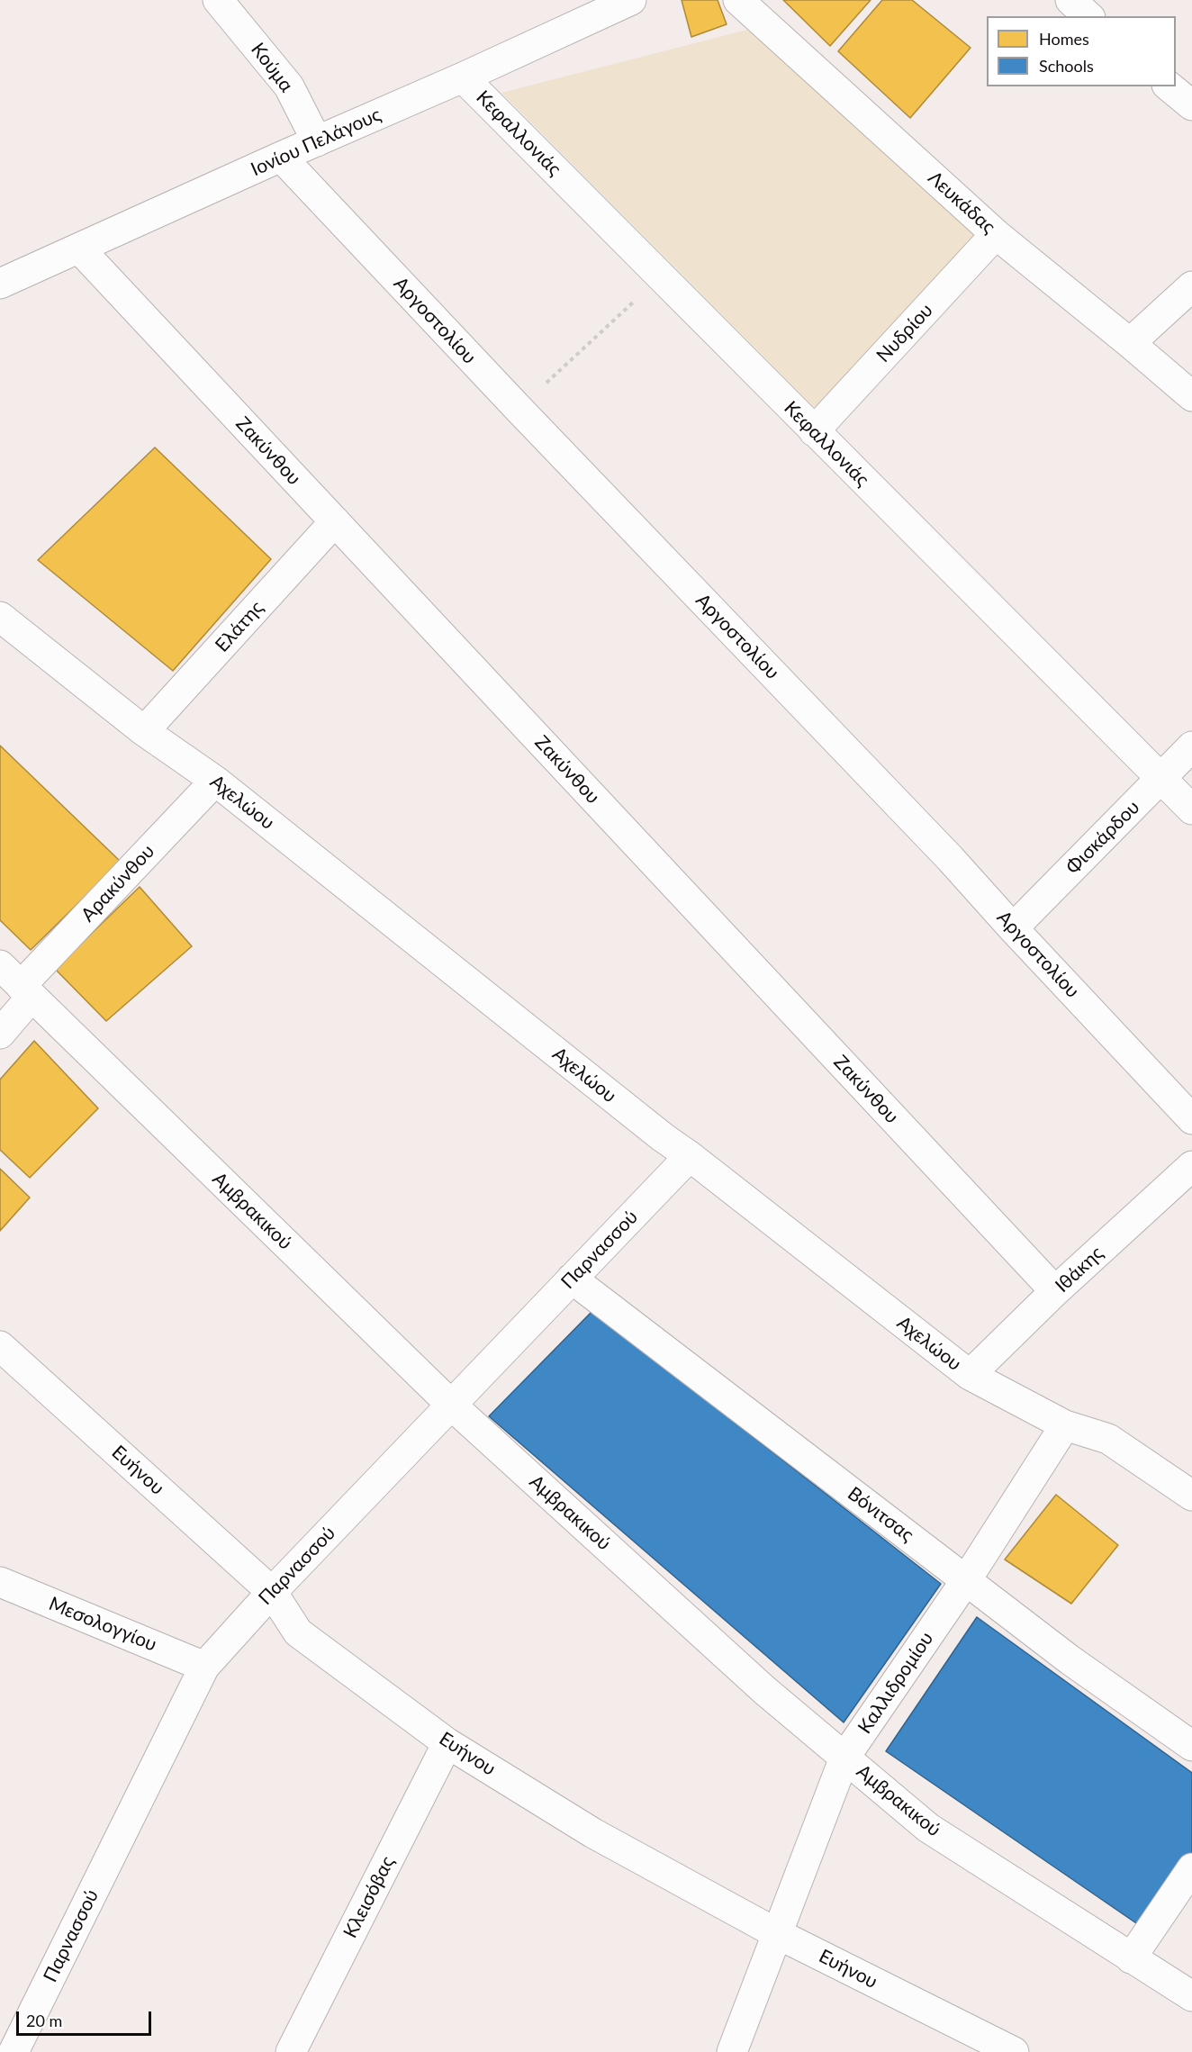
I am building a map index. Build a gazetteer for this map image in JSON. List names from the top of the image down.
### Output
{
  "streets": {
    "street": [
      "Κούμα",
      "Κεφαλλονιάς",
      "Ιονίου Πελάγους",
      "Λευκάδας",
      "Αργοστολίου",
      "Νυδρίου",
      "Ζακύνθου",
      "Ελάτης",
      "Αχελώου",
      "Φισκάρδου",
      "Αρακύνθου",
      "Αμβρακικού",
      "Παρνασσού",
      "Ιθάκης",
      "Ευήνου",
      "Βόνιτσας",
      "Μεσολογγίου",
      "Καλλιδρομίου",
      "Κλεισόβας"
    ]
  },
  "crossings": [
    ["Κούμα", "Ιονίου Πελάγους"],
    ["Κεφαλλονιάς", "Ιονίου Πελάγους"],
    ["Κεφαλλονιάς", "Νυδρίου"],
    ["Κεφαλλονιάς", "Φισκάρδου"],
    ["Ιονίου Πελάγους", "Αργοστολίου"],
    ["Ιονίου Πελάγους", "Ζακύνθου"],
    ["Λευκάδας", "Νυδρίου"],
    ["Αργοστολίου", "Φισκάρδου"],
    ["Ζακύνθου", "Ελάτης"],
    ["Ζακύνθου", "Ιθάκης"],
    ["Ελάτης", "Αχελώου"],
    ["Αχελώου", "Αρακύνθου"],
    ["Αχελώου", "Παρνασσού"],
    ["Αχελώου", "Ιθάκης"],
    ["Αχελώου", "Καλλιδρομίου"],
    ["Αρακύνθου", "Αμβρακικού"],
    ["Αμβρακικού", "Παρνασσού"],
    ["Αμβρακικού", "Καλλιδρομίου"],
    ["Παρνασσού", "Ευήνου"],
    ["Παρνασσού", "Βόνιτσας"],
    ["Παρνασσού", "Μεσολογγίου"],
    ["Ευήνου", "Καλλιδρομίου"],
    ["Ευήνου", "Κλεισόβας"],
    ["Βόνιτσας", "Καλλιδρομίου"]
  ],
  "legend": ["Homes", "Schools"],
  "scale_bar": "20 m"
}
